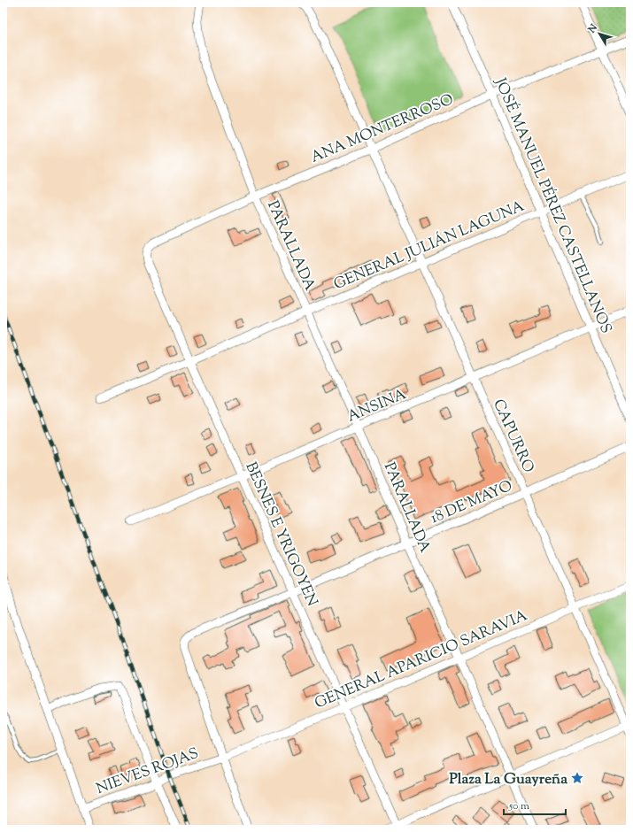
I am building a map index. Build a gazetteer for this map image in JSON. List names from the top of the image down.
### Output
{
  "streets": {
    "street": [
      "ANA MONTERROSO",
      "JOSÉ MANUEL PÉREZ CASTELLANOS",
      "GENERAL JULIÁN LAGUNA",
      "PARALLADA",
      "ANSINA",
      "CAPURRO",
      "18 DE MAYO",
      "BESNES E YRIGOYEN",
      "GENERAL APARICIO SARAVIA",
      "NIEVES ROJAS"
    ]
  },
  "crossings": [
    ["ANA MONTERROSO", "JOSÉ MANUEL PÉREZ CASTELLANOS"],
    ["ANA MONTERROSO", "PARALLADA"],
    ["ANA MONTERROSO", "CAPURRO"],
    ["ANA MONTERROSO", "BESNES E YRIGOYEN"],
    ["JOSÉ MANUEL PÉREZ CASTELLANOS", "GENERAL JULIÁN LAGUNA"],
    ["JOSÉ MANUEL PÉREZ CASTELLANOS", "ANSINA"],
    ["GENERAL JULIÁN LAGUNA", "PARALLADA"],
    ["GENERAL JULIÁN LAGUNA", "CAPURRO"],
    ["GENERAL JULIÁN LAGUNA", "BESNES E YRIGOYEN"],
    ["PARALLADA", "ANSINA"],
    ["PARALLADA", "18 DE MAYO"],
    ["PARALLADA", "GENERAL APARICIO SARAVIA"],
    ["ANSINA", "CAPURRO"],
    ["ANSINA", "BESNES E YRIGOYEN"],
    ["CAPURRO", "18 DE MAYO"],
    ["CAPURRO", "GENERAL APARICIO SARAVIA"],
    ["18 DE MAYO", "BESNES E YRIGOYEN"],
    ["18 DE MAYO", "GENERAL APARICIO SARAVIA"],
    ["18 DE MAYO", "NIEVES ROJAS"],
    ["BESNES E YRIGOYEN", "GENERAL APARICIO SARAVIA"],
    ["GENERAL APARICIO SARAVIA", "NIEVES ROJAS"]
  ],
  "places": {
    "place": ["Plaza La Guayreña"]
  },
  "scale_bar": "50 m",
  "north": "top left"
}
